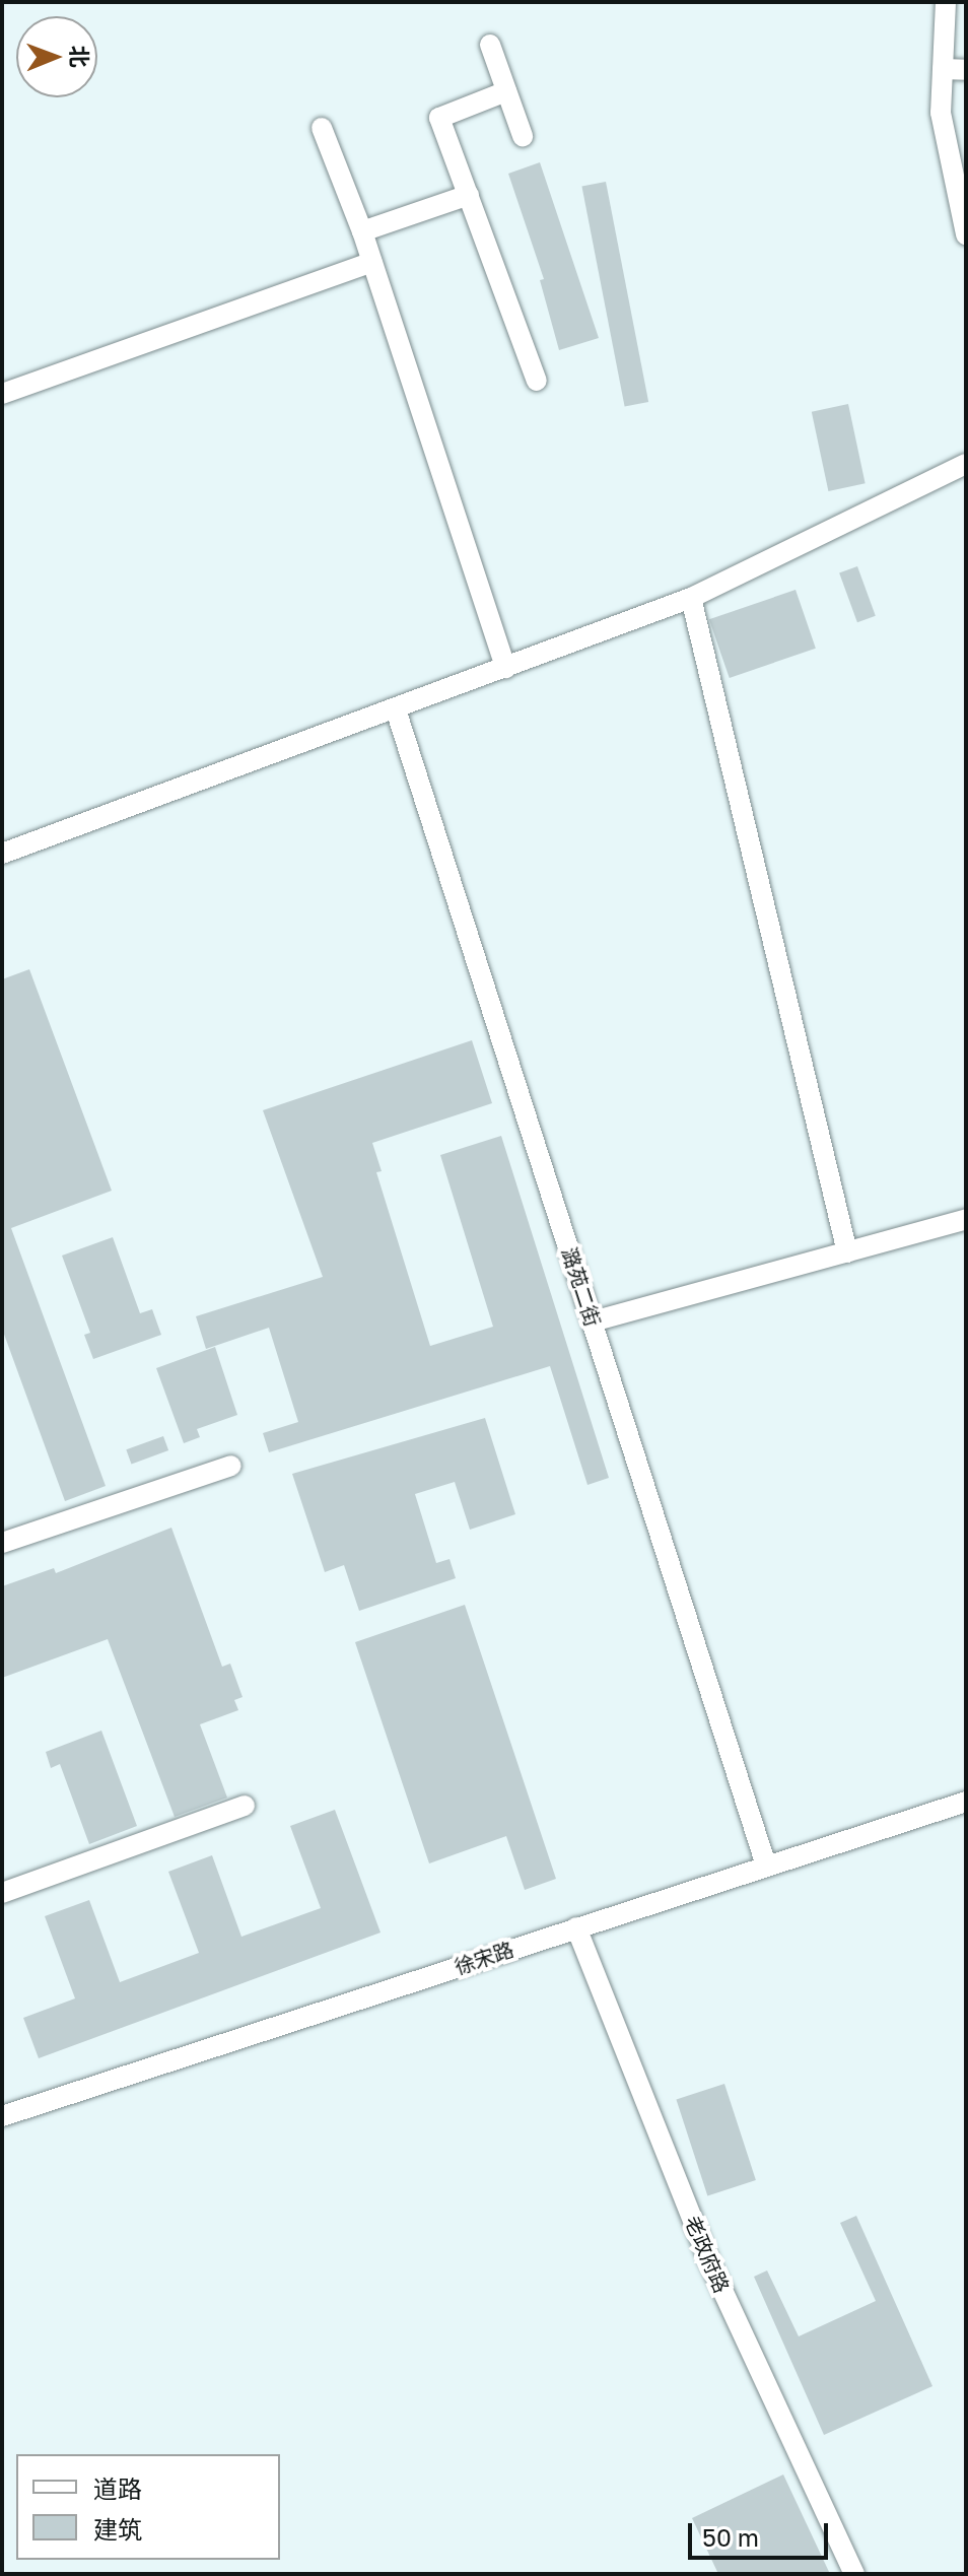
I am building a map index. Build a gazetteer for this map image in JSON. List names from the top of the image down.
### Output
{
  "streets": {
    "street": ["潞苑二街", "徐宋路", "老政府路"]
  },
  "crossings": [
    ["潞苑二街", "徐宋路"],
    ["徐宋路", "老政府路"]
  ],
  "legend": ["道路", "建筑"],
  "scale_bar": "50 m",
  "north": "right"
}
